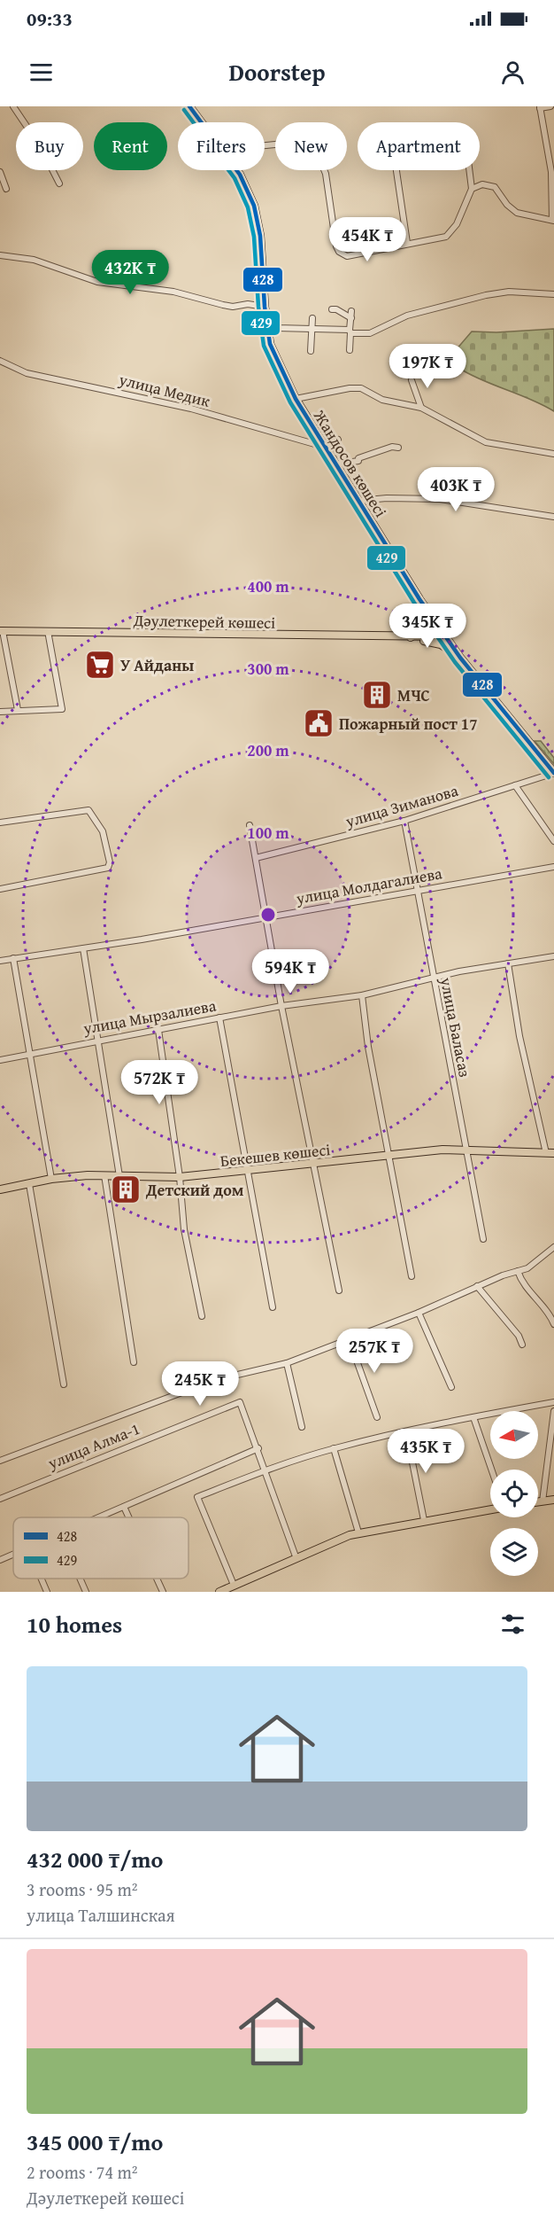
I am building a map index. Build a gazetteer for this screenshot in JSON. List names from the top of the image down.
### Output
{
  "streets": {
    "main road": ["Жандосов көшесі", "Дәулеткерей көшесі", "Бекешев көшесі"],
    "street": [
      "улица Медик",
      "улица Зиманова",
      "улица Молдагалиева",
      "улица Мырзалиева",
      "улица Баласаз",
      "улица Алма-1"
    ]
  },
  "crossings": [
    ["улица Медик", "Жандосов көшесі"],
    ["Жандосов көшесі", "улица Зиманова"],
    ["улица Зиманова", "улица Баласаз"],
    ["улица Молдагалиева", "улица Баласаз"],
    ["улица Мырзалиева", "улица Баласаз"],
    ["улица Баласаз", "Бекешев көшесі"]
  ],
  "places": {
    "supermarket": ["У Айданы"],
    "building": ["МЧС", "Детский дом"],
    "public building": ["Пожарный пост 17"]
  },
  "lines": ["transit line 428", "transit line 429"],
  "legend": ["428", "429"],
  "north": "left",
  "page": {
    "status": "09:33",
    "header": "Doorstep",
    "chip": [
      "Buy",
      "Rent",
      "Filters",
      "New",
      "Apartment"
    ],
    "price": [
      "454K ₸",
      "432K ₸",
      "197K ₸",
      "403K ₸",
      "345K ₸",
      "594K ₸",
      "572K ₸",
      "257K ₸",
      "245K ₸",
      "435K ₸"
    ],
    "heading": "10 homes",
    "list": [
      {
        "name": "432 000 ₸/mo",
        "note": "3 rooms · 95 m² · улица Талшинская"
      },
      {
        "name": "345 000 ₸/mo",
        "note": "2 rooms · 74 m² · Дәулеткерей көшесі"
      }
    ]
  },
  "rings": [
    "400 m",
    "300 m",
    "200 m",
    "100 m"
  ]
}
